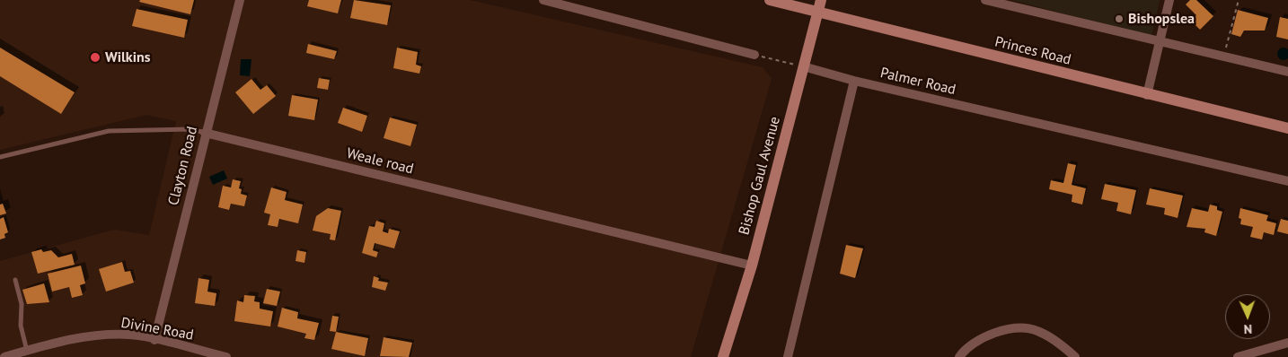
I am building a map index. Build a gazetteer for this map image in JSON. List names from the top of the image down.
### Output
{
  "streets": {
    "main road": ["Princes Road", "Bishop Gaul Avenue"],
    "street": [
      "Palmer Road",
      "Weale road",
      "Clayton Road",
      "Divine Road"
    ]
  },
  "crossings": [
    ["Princes Road", "Bishop Gaul Avenue"],
    ["Palmer Road", "Bishop Gaul Avenue"],
    ["Weale road", "Clayton Road"],
    ["Weale road", "Bishop Gaul Avenue"],
    ["Clayton Road", "Divine Road"]
  ],
  "places": ["Bishopslea", "Wilkins"],
  "north": "bottom"
}
